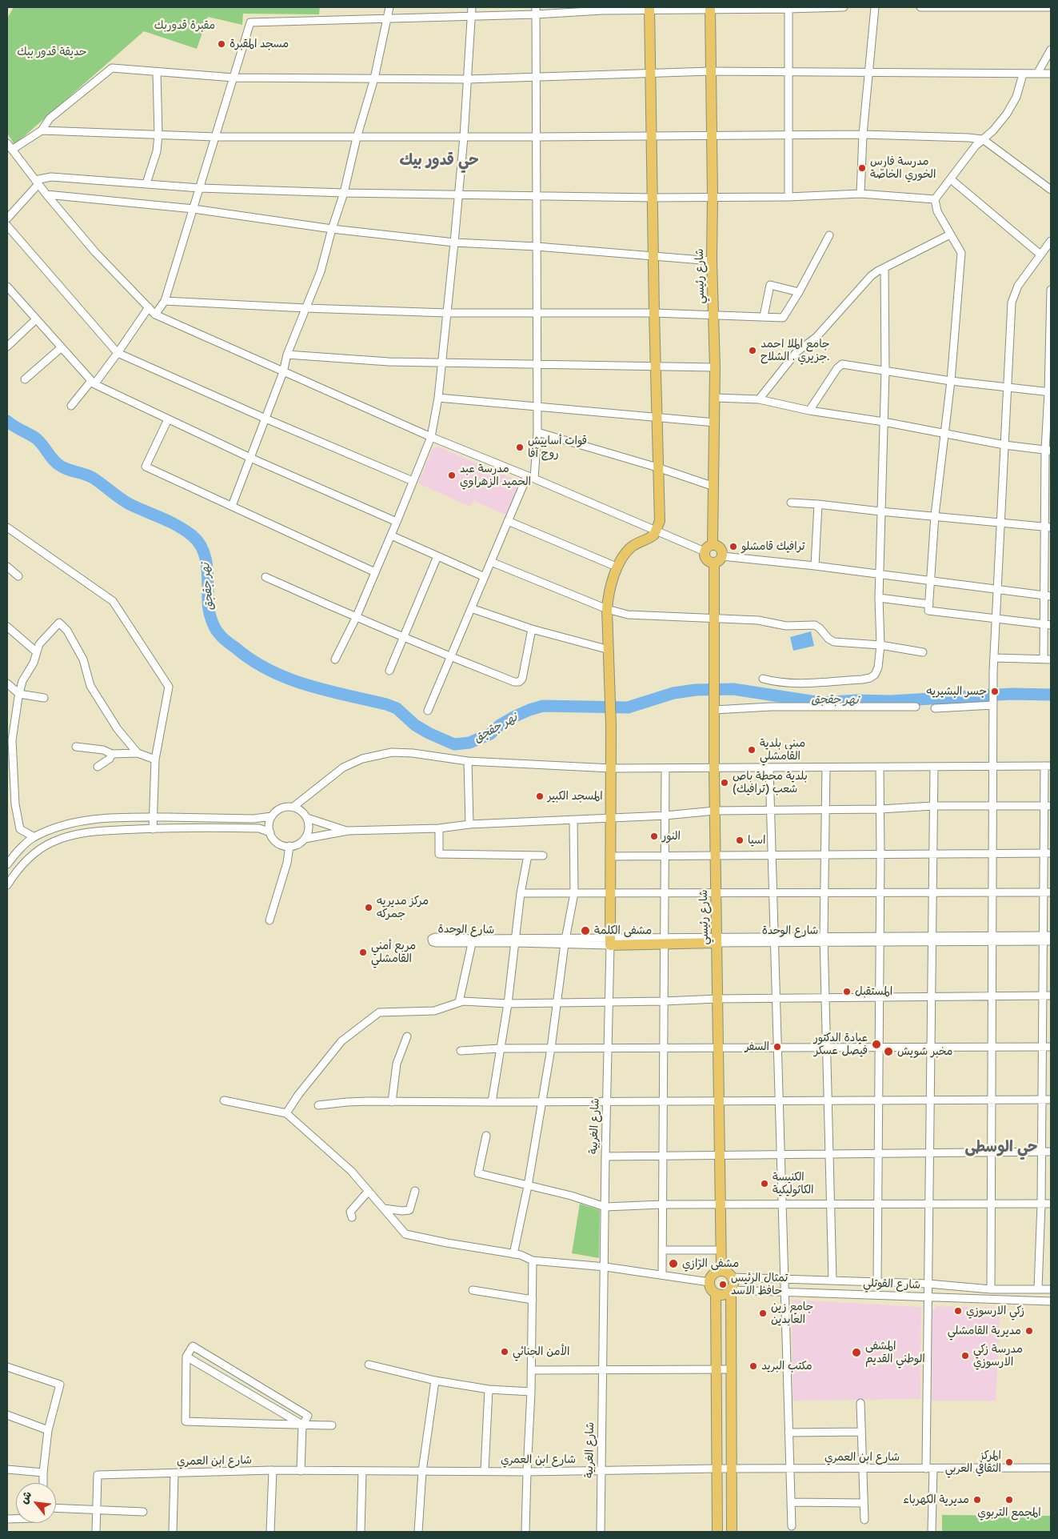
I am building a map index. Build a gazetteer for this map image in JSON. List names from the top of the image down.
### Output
{
  "streets": {
    "highway": ["شارع رئيسي", "شارع الوحدة", "شارع الغربية"],
    "street": ["شارع القوتلي", "شارع ابن العمري"]
  },
  "crossings": [
    ["شارع رئيسي", "شارع الوحدة"],
    ["شارع رئيسي", "شارع القوتلي"],
    ["شارع الوحدة", "شارع الغربية"],
    ["شارع الغربية", "شارع ابن العمري"]
  ],
  "districts": ["حي قدور بيك", "حي الوسطى"],
  "water": ["نهر جقجق"],
  "parks": ["مقبرة قدوربك", "حديقة قدور بيك"],
  "places": [
    "مسجد المقبرة",
    "مدرسة فارس الخوري الخاصّة",
    "جامع الملا احمد جزيري . الشلاح.",
    "قوات أساييش روج آفا",
    "مدرسة عبد الحميد الزهراوي",
    "ترافيك قامشلو",
    "جسر البشيريه",
    "مبنى بلدية القامشلي",
    "بلدية محطة باص شعب (ترافيك)",
    "المسجد الكبير",
    "النور",
    "اسيا",
    "مركز مديريه جمركه",
    "مشفى الكلمة",
    "مربع أمني القامشلي",
    "المستقبل",
    "عيادة الدكتور فيصل عسكر",
    "السفر",
    "مخبر شويش",
    "الكنيسة الكاثوليكية",
    "مشفى الرّازي",
    "تمثال الرئيس حافظ الاسد",
    "زكي الارسوزي",
    "جامع زين العابدين",
    "مديرية القامشلي",
    "الأمن الجنائي",
    "المشفى الوطني القديم",
    "مدرسة زكي الارسوزي",
    "مكتب البريد",
    "المركز الثقافي العربي",
    "مديرية الكهرباء",
    "المجمع التربوي"
  ],
  "north": "top left"
}
